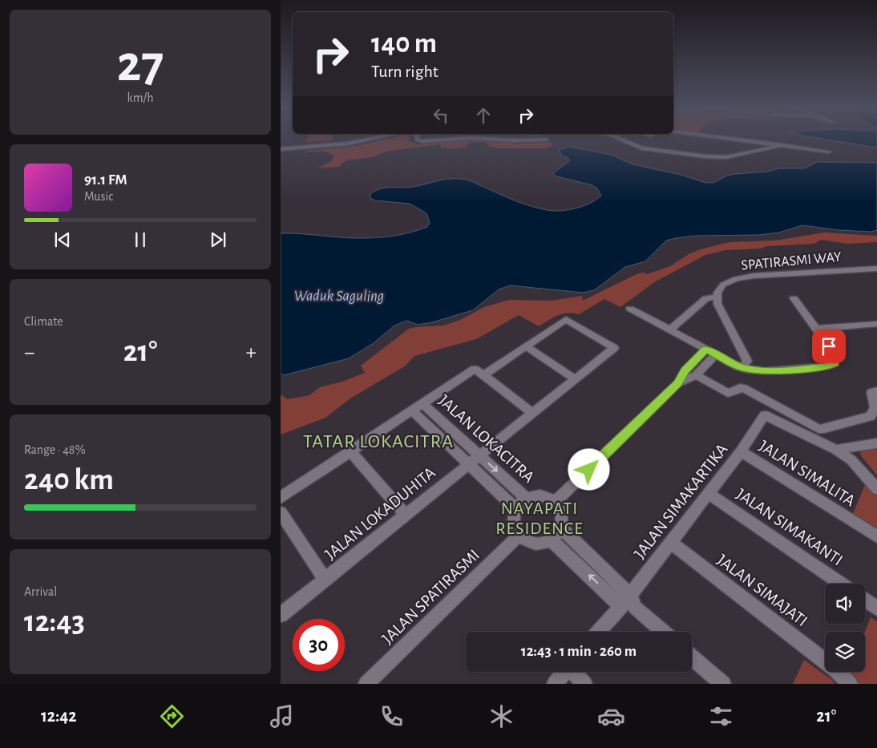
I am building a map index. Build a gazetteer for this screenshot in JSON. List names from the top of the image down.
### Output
{
  "streets": {
    "street": [
      "SPATIRASMI WAY",
      "JALAN LOKACITRA",
      "JALAN SIMALITA",
      "JALAN SIMAKARTIKA",
      "JALAN LOKADUHITA",
      "JALAN SIMAKANTI",
      "JALAN SIMAJATI",
      "JALAN SPATIRASMI"
    ]
  },
  "crossings": [
    ["JALAN LOKACITRA", "JALAN LOKADUHITA"],
    ["JALAN LOKACITRA", "JALAN SPATIRASMI"],
    ["JALAN SIMALITA", "JALAN SIMAKARTIKA"],
    ["JALAN SIMAKARTIKA", "JALAN SIMAKANTI"],
    ["JALAN SIMAKARTIKA", "JALAN SIMAJATI"]
  ],
  "districts": ["TATAR LOKACITRA", "NAYAPATI RESIDENCE"],
  "water": ["Waduk Saguling"],
  "page": {
    "tile": [
      ["27", "km/h"],
      "Climate",
      ["Range · 48%", "240 km"],
      ["Arrival", "12:43"]
    ],
    "turn": ["140 m", "Turn right"],
    "song": ["91.1 FM", "Music"],
    "heat": ["−", "21°", "+"],
    "limit": "30",
    "trip": "12:43 · 1 min · 260 m",
    "tabs": ["12:42", "21°"]
  }
}
